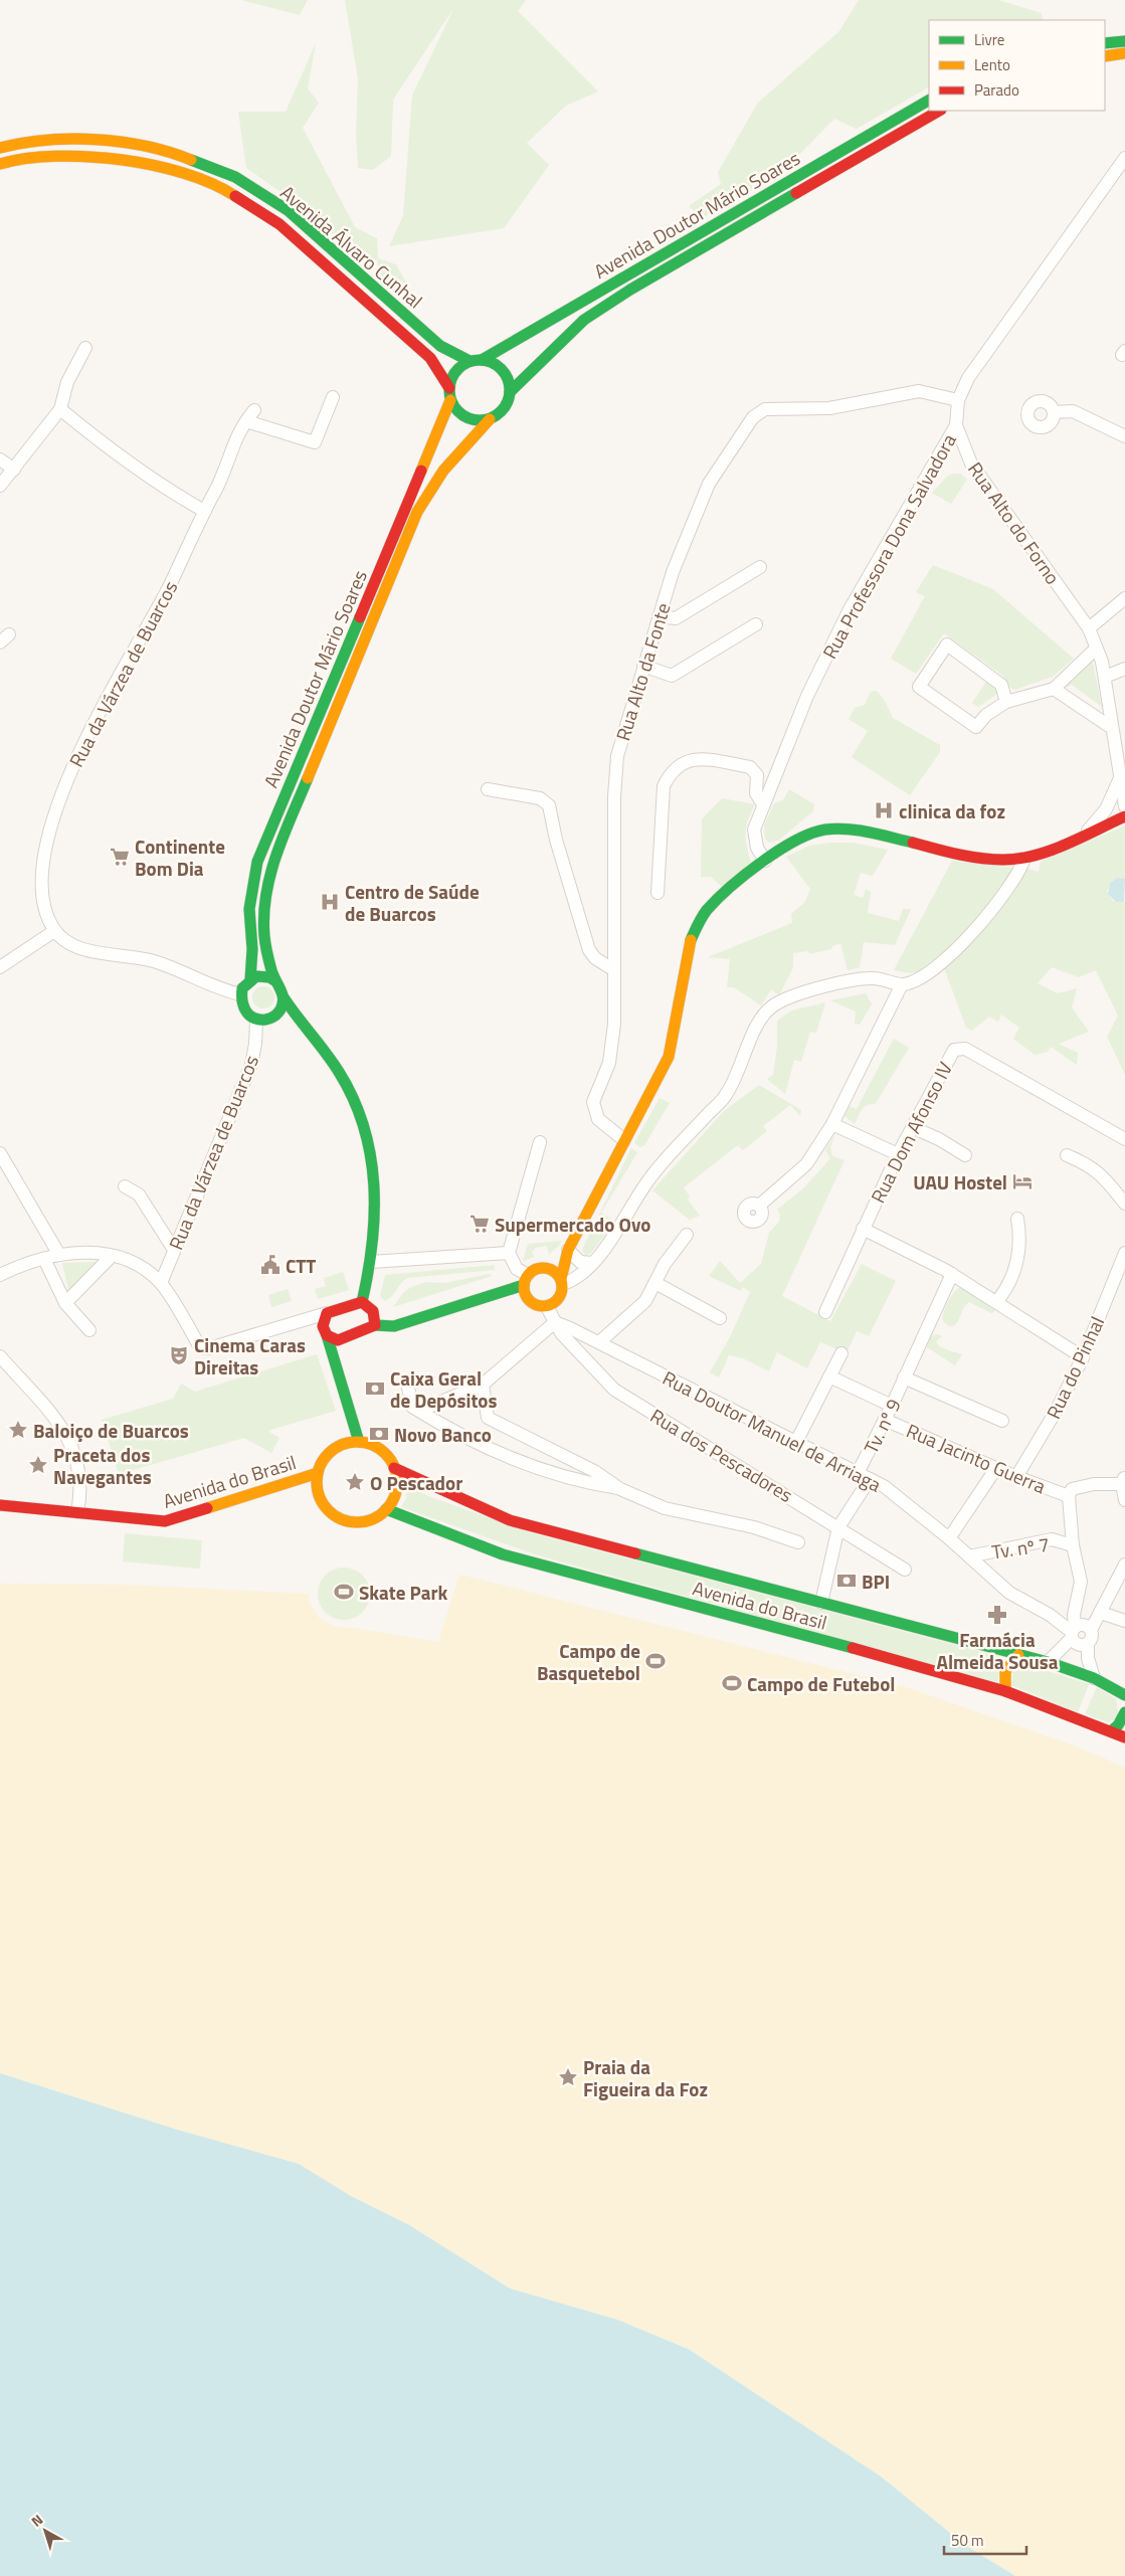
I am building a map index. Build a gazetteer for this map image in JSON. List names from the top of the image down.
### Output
{
  "streets": {
    "main road": ["Avenida Doutor Mário Soares", "Avenida Álvaro Cunhal", "Avenida do Brasil"],
    "street": [
      "Rua Alto do Forno",
      "Rua Professora Dona Salvadora",
      "Rua Alto da Fonte",
      "Rua da Várzea de Buarcos",
      "Rua Dom Afonso IV",
      "Rua do Pinhal",
      "Tv. nº 9",
      "Rua Doutor Manuel de Arriaga",
      "Rua dos Pescadores",
      "Rua Jacinto Guerra",
      "Tv. nº 7"
    ]
  },
  "crossings": [
    ["Avenida Doutor Mário Soares", "Avenida Álvaro Cunhal"],
    ["Avenida Doutor Mário Soares", "Rua da Várzea de Buarcos"],
    ["Rua Alto do Forno", "Rua Professora Dona Salvadora"],
    ["Rua Alto do Forno", "Rua Alto da Fonte"],
    ["Rua do Pinhal", "Rua Jacinto Guerra"],
    ["Tv. nº 9", "Rua Doutor Manuel de Arriaga"],
    ["Tv. nº 9", "Rua Jacinto Guerra"],
    ["Rua Doutor Manuel de Arriaga", "Rua dos Pescadores"],
    ["Rua Doutor Manuel de Arriaga", "Tv. nº 7"]
  ],
  "places": {
    "hospital": ["clinica da foz", "Centro de Saúde de Buarcos"],
    "supermarket": ["Continente Bom Dia", "Supermercado Ovo"],
    "hotel": ["UAU Hostel"],
    "public building": ["CTT"],
    "theatre": ["Cinema Caras Direitas"],
    "bank": ["Caixa Geral de Depósitos", "Novo Banco", "BPI"],
    "place": [
      "Baloiço de Buarcos",
      "Praceta dos Navegantes",
      "O Pescador",
      "Praia da Figueira da Foz"
    ],
    "sports": ["Skate Park", "Campo de Basquetebol", "Campo de Futebol"],
    "pharmacy": ["Farmácia Almeida Sousa"]
  },
  "legend": ["Livre", "Lento", "Parado"],
  "scale_bar": "50 m",
  "north": "top left"
}
